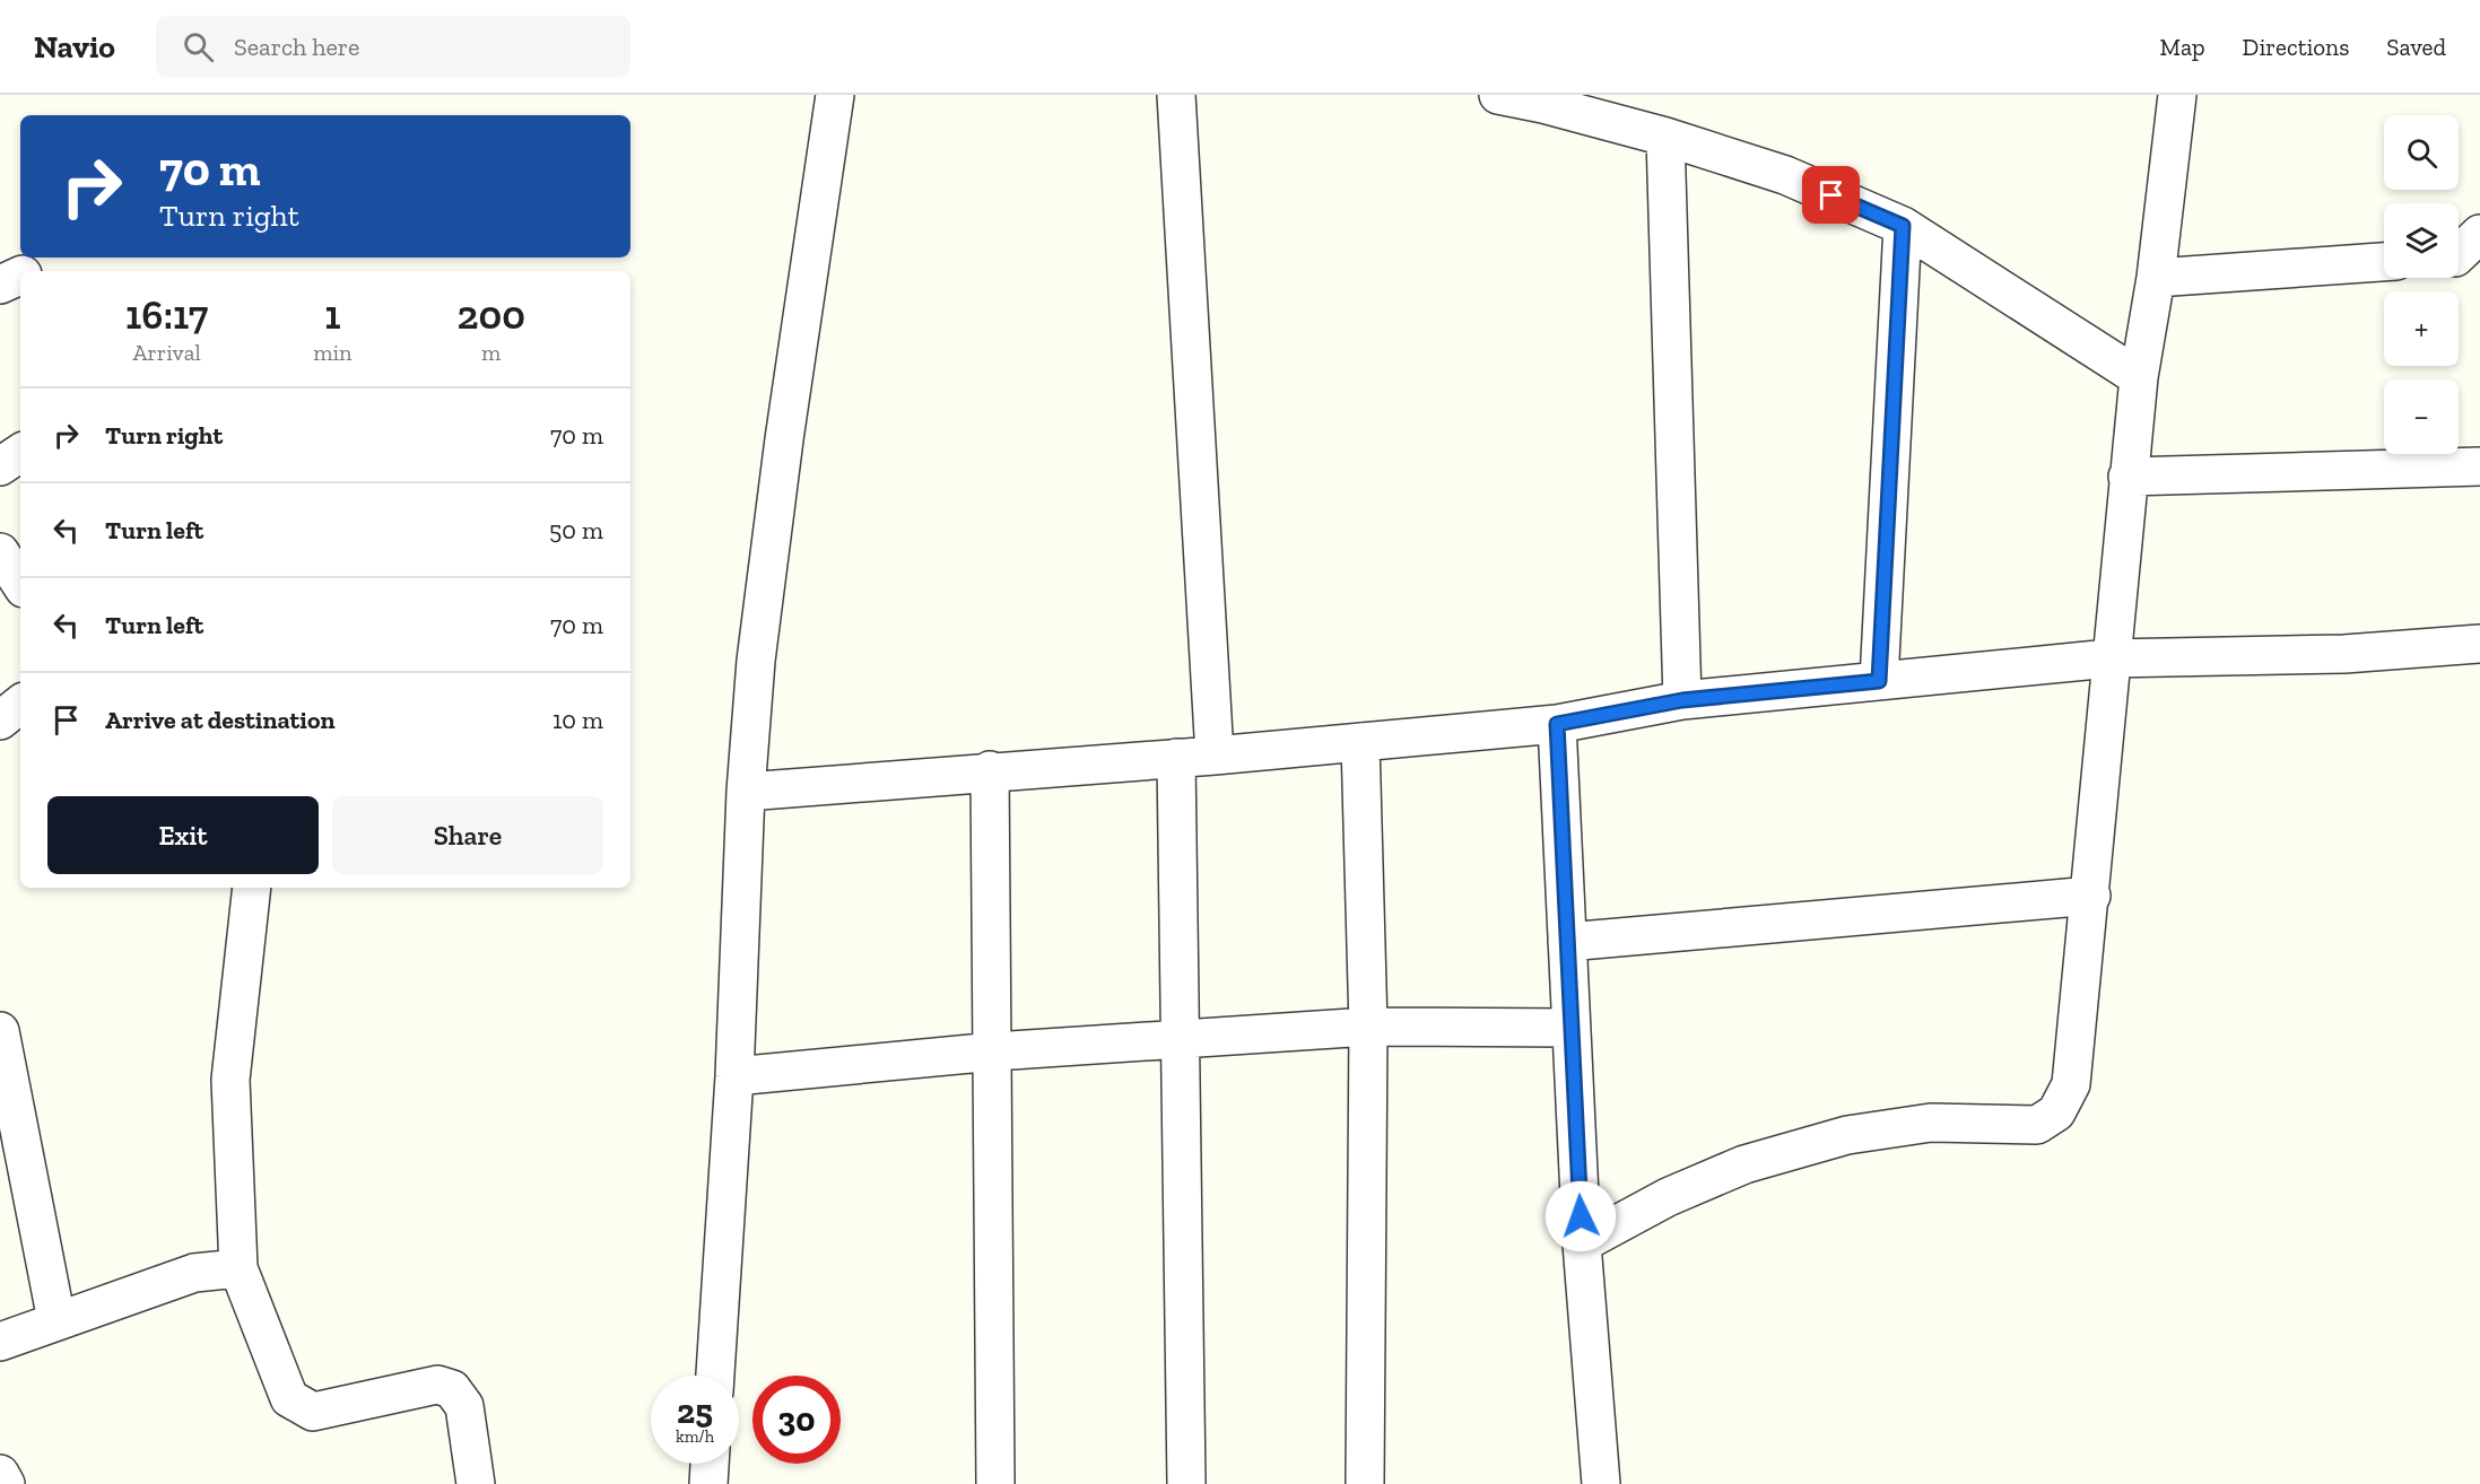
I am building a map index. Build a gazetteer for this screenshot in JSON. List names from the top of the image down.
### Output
{
  "page": {
    "header": "Navio",
    "search": "Search here",
    "nav": ["Map", "Directions", "Saved"],
    "map_buttons": ["+", "−"],
    "turn": ["70 m", "Turn right"],
    "eta": [
      "16:17",
      "Arrival",
      "1",
      "min",
      "200",
      "m"
    ],
    "list": [
      {
        "name": "Turn right",
        "value": "70 m"
      },
      {
        "name": "Turn left",
        "value": "50 m"
      },
      {
        "name": "Turn left",
        "value": "70 m"
      },
      {
        "name": "Arrive at destination",
        "value": "10 m"
      }
    ],
    "buttons": ["Exit", "Share"],
    "speed": "25 km/h",
    "limit": "30"
  }
}
